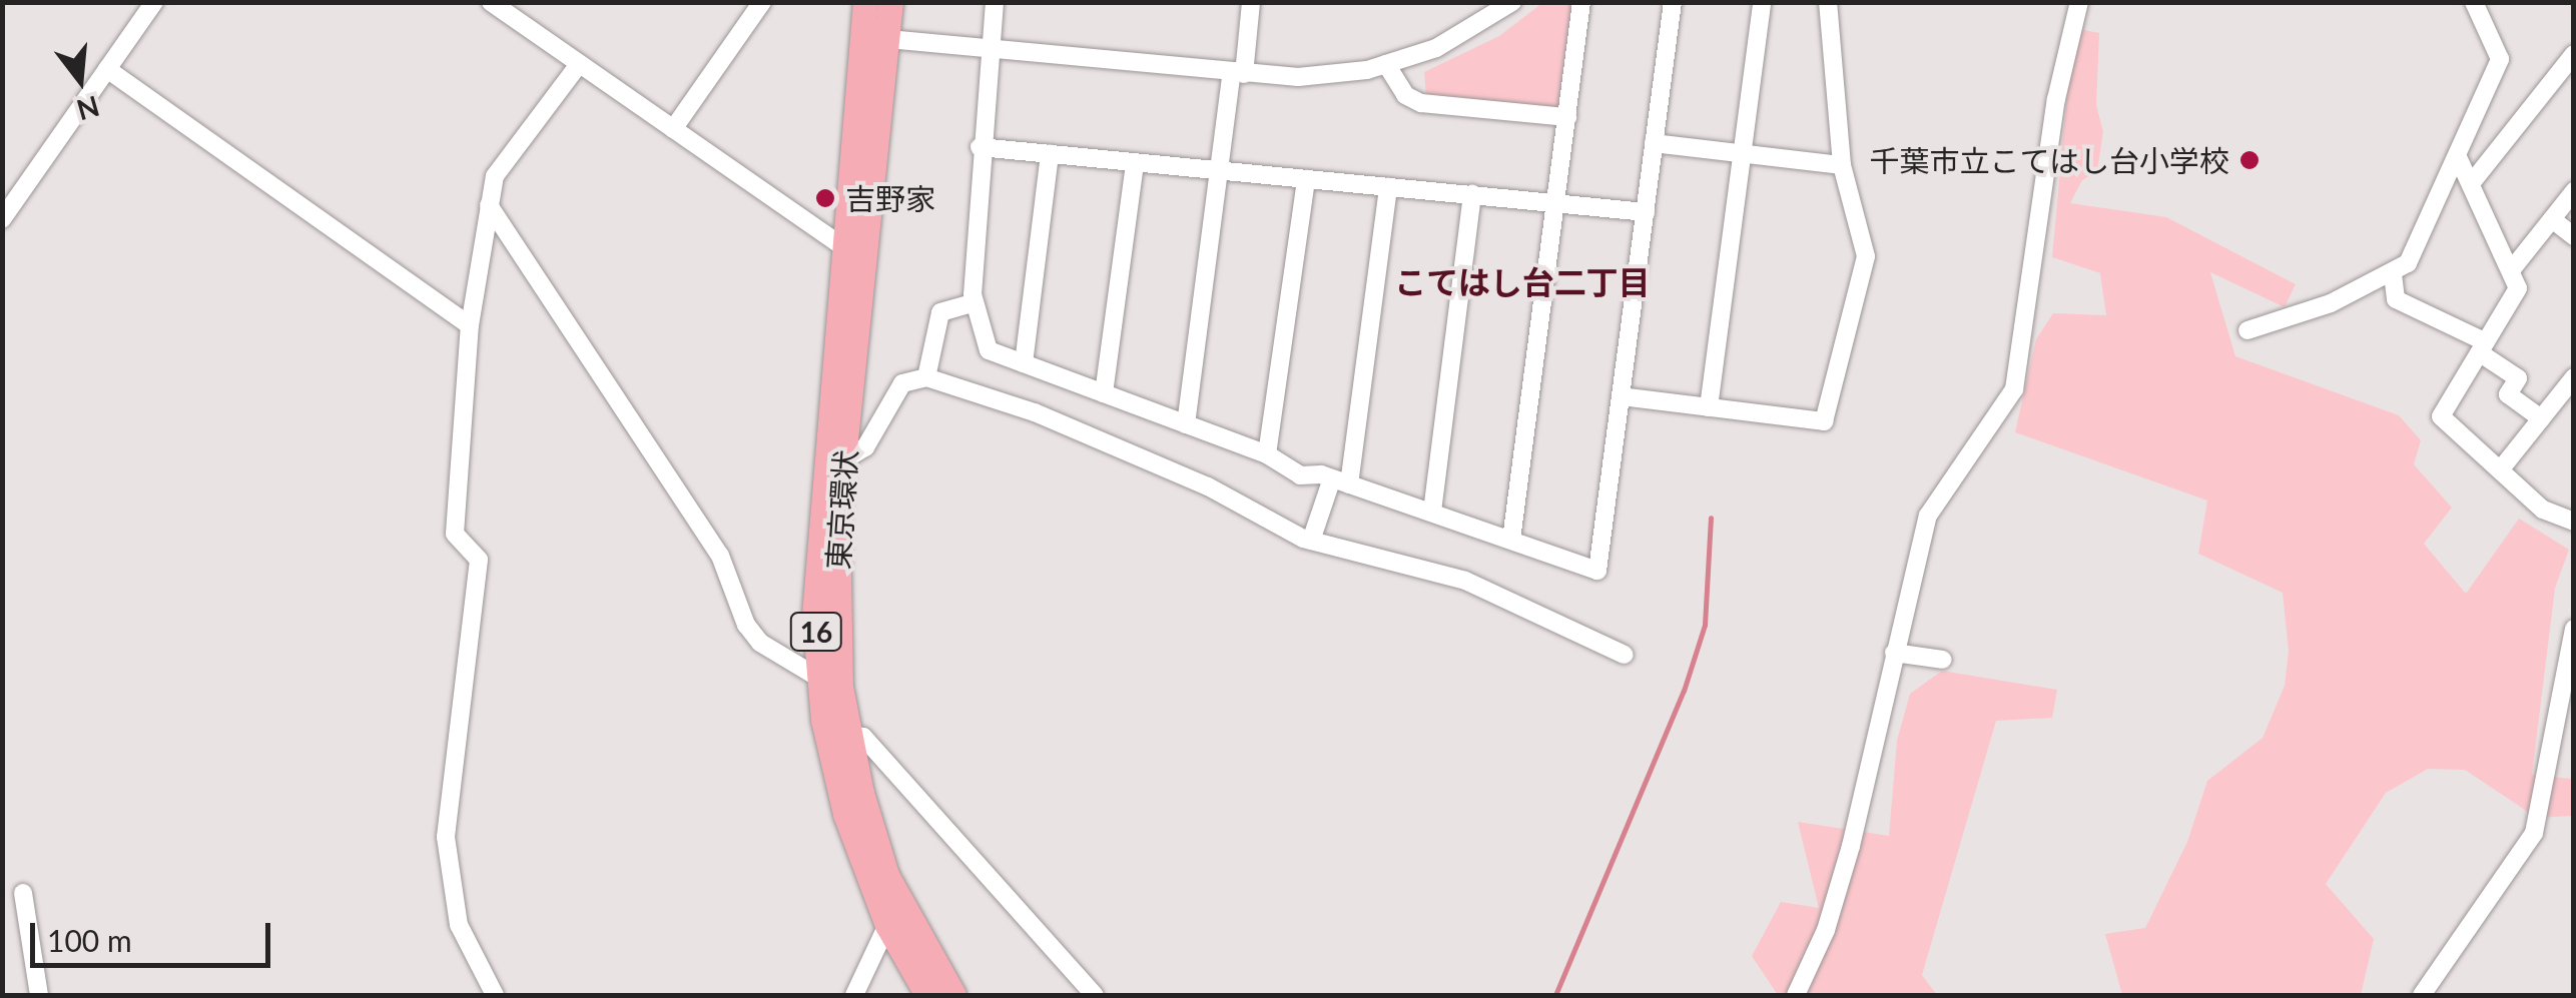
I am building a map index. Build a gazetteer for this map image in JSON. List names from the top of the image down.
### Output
{
  "streets": {
    "highway": ["東京環状", "16"]
  },
  "districts": ["こてはし台二丁目"],
  "places": ["千葉市立こてはし台小学校", "吉野家"],
  "scale_bar": "100 m",
  "north": "bottom"
}
